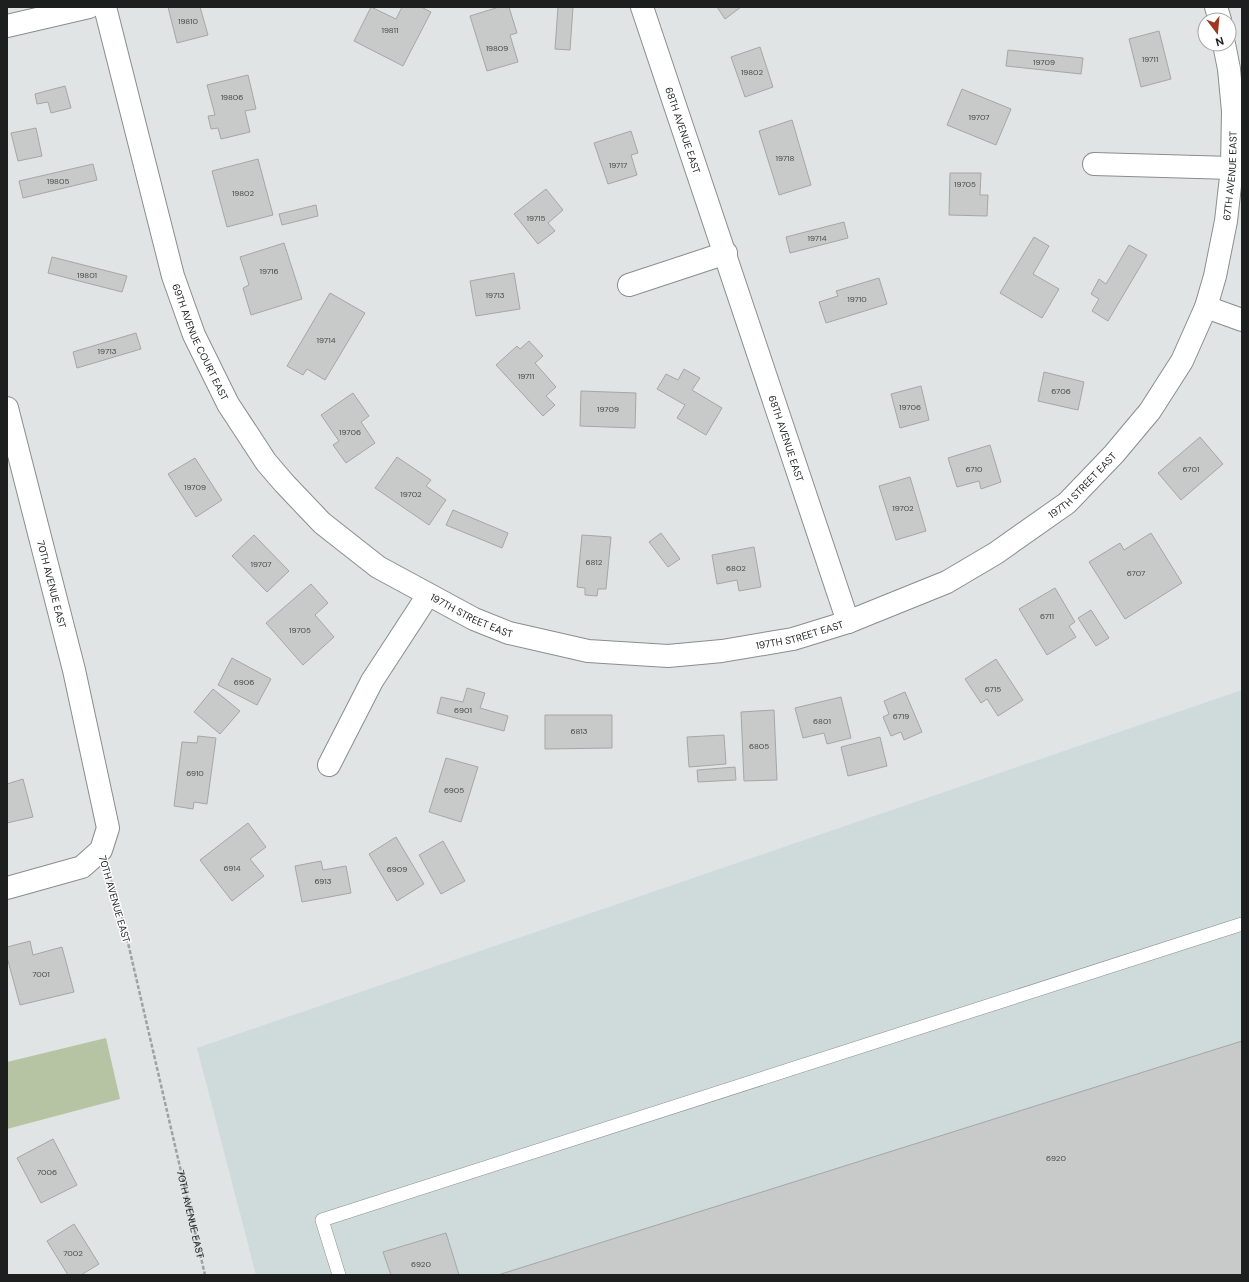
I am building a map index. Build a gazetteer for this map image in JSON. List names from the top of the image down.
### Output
{
  "streets": {
    "street": [
      "68TH AVENUE EAST",
      "67TH AVENUE EAST",
      "69TH AVENUE COURT EAST",
      "197TH STREET EAST",
      "70TH AVENUE EAST"
    ]
  },
  "crossings": [
    ["68TH AVENUE EAST", "197TH STREET EAST"],
    ["67TH AVENUE EAST", "197TH STREET EAST"],
    ["69TH AVENUE COURT EAST", "197TH STREET EAST"]
  ],
  "house_numbers": [
    "19810",
    "19811",
    "19809",
    "19711",
    "19709",
    "19802",
    "19806",
    "19707",
    "19718",
    "19717",
    "19805",
    "19705",
    "19802",
    "19715",
    "19714",
    "19716",
    "19801",
    "19713",
    "19710",
    "19714",
    "19713",
    "19711",
    "6706",
    "19706",
    "19709",
    "19706",
    "6710",
    "6701",
    "19709",
    "19702",
    "19702",
    "6812",
    "19707",
    "6802",
    "6707",
    "6711",
    "19705",
    "6906",
    "6715",
    "6901",
    "6719",
    "6801",
    "6813",
    "6805",
    "6910",
    "6905",
    "6914",
    "6909",
    "6913",
    "7001",
    "6920",
    "7006",
    "7002",
    "6920"
  ],
  "north": "bottom"
}
